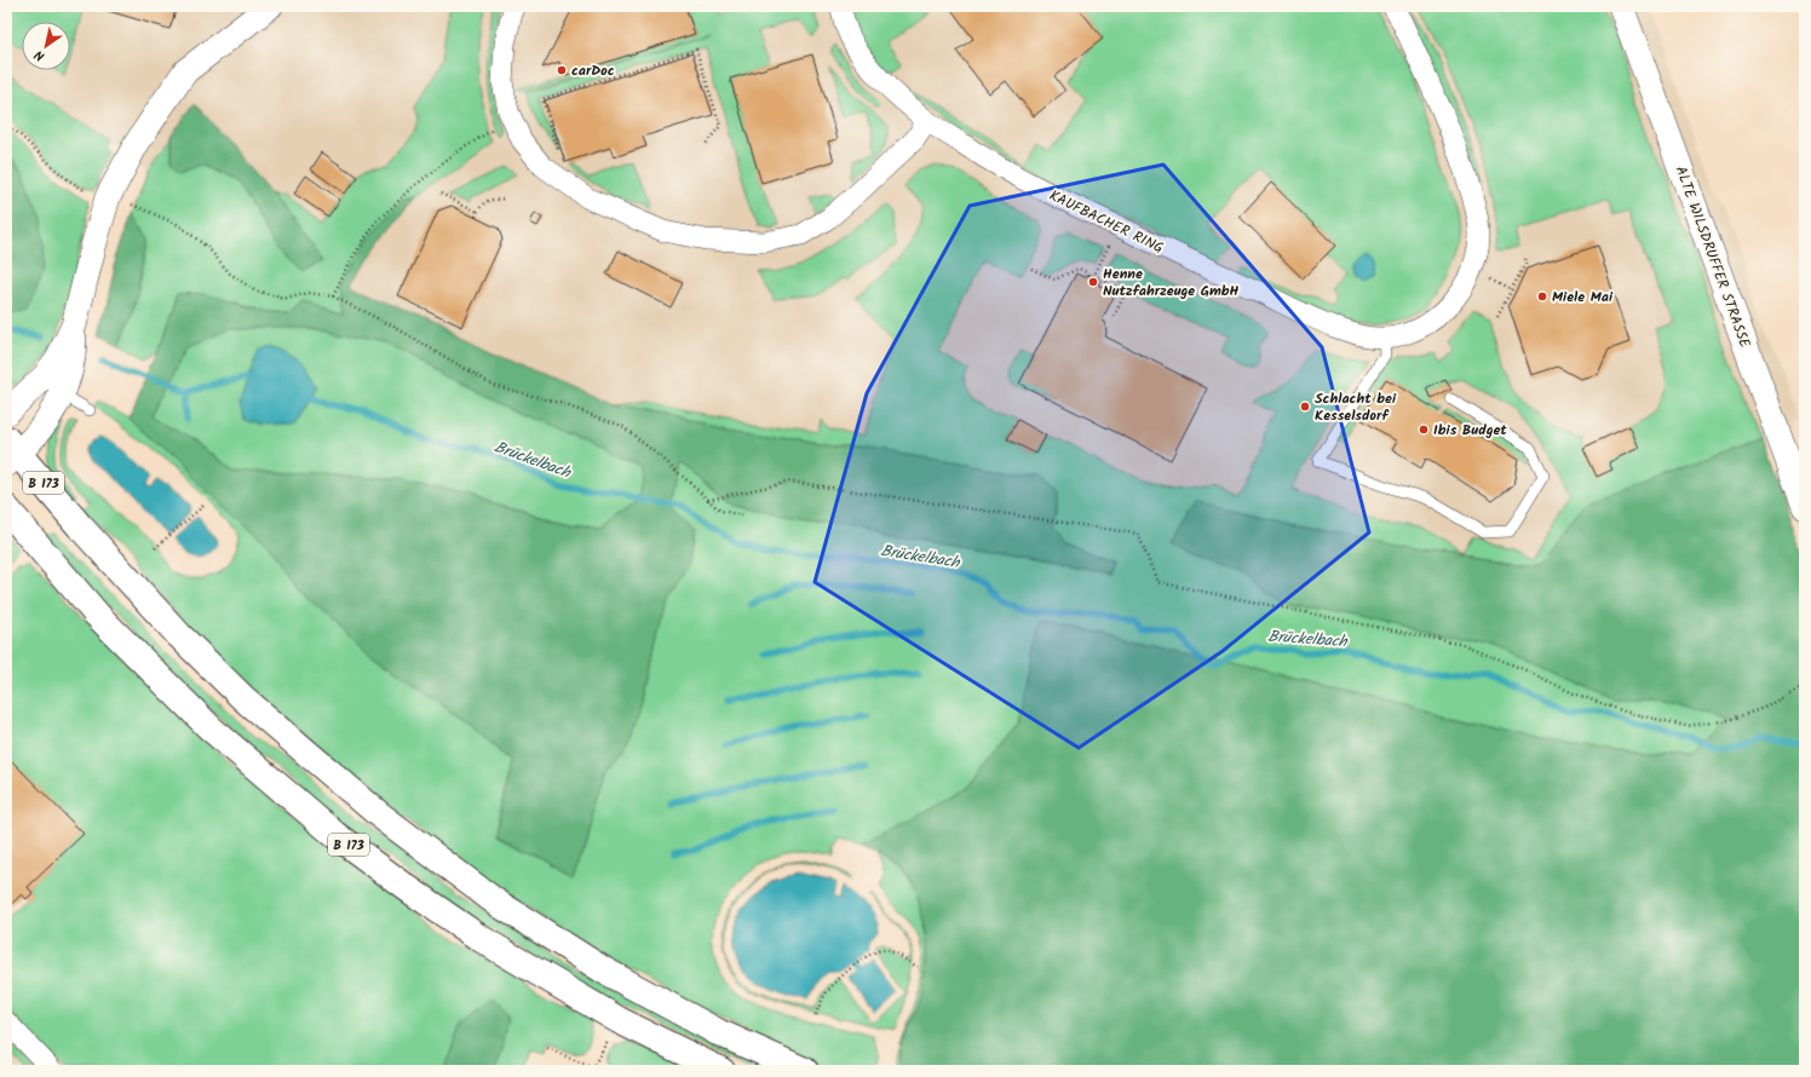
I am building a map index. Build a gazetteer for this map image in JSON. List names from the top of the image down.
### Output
{
  "streets": {
    "main road": ["B 173"],
    "street": ["KAUFBACHER RING", "ALTE WILSDRUFFER STRASSE"]
  },
  "water": ["Brückelbach"],
  "places": [
    "carDoc",
    "Henne Nutzfahrzeuge GmbH",
    "Miele Mai",
    "Schlacht bei Kesselsdorf",
    "Ibis Budget"
  ],
  "north": "bottom left"
}
